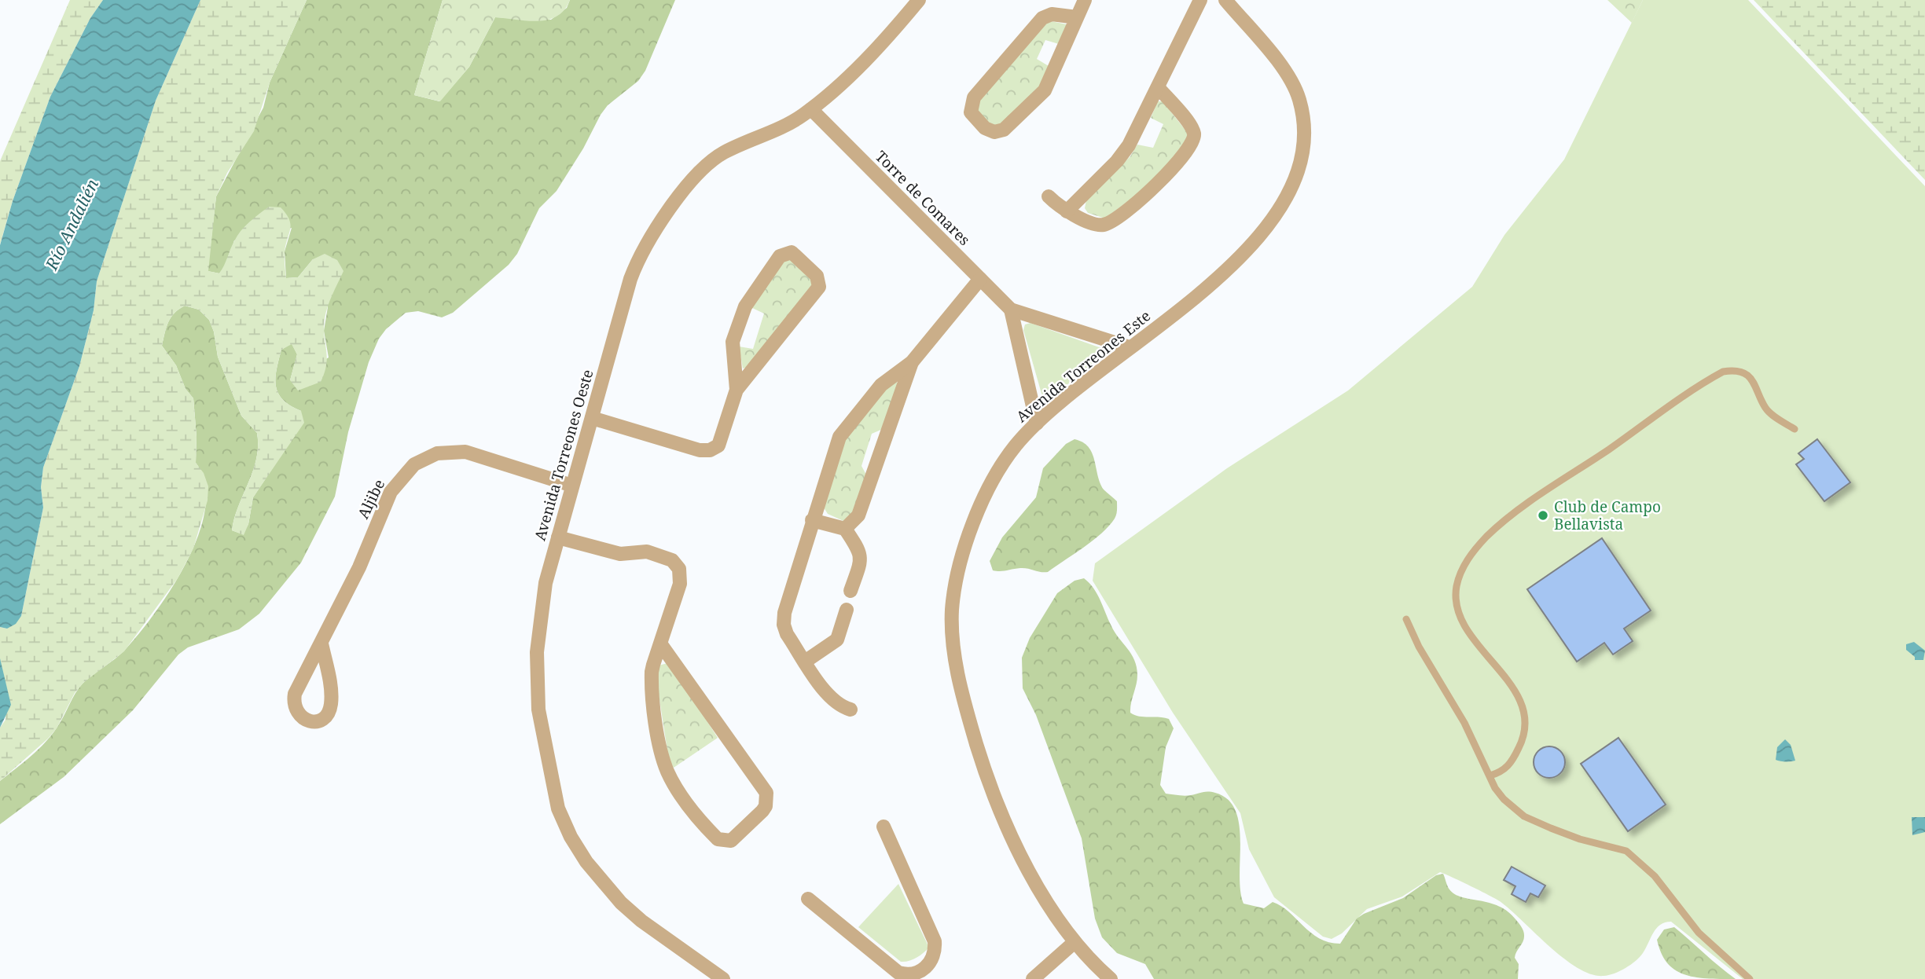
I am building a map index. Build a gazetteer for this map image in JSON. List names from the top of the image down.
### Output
{
  "streets": {
    "street": [
      "Torre de Comares",
      "Avenida Torreones Este",
      "Avenida Torreones Oeste",
      "Aljibe"
    ]
  },
  "crossings": [
    ["Torre de Comares", "Avenida Torreones Este"],
    ["Torre de Comares", "Avenida Torreones Oeste"],
    ["Avenida Torreones Oeste", "Aljibe"]
  ],
  "water": ["Río Andalién"],
  "places": ["Club de Campo Bellavista"]
}
